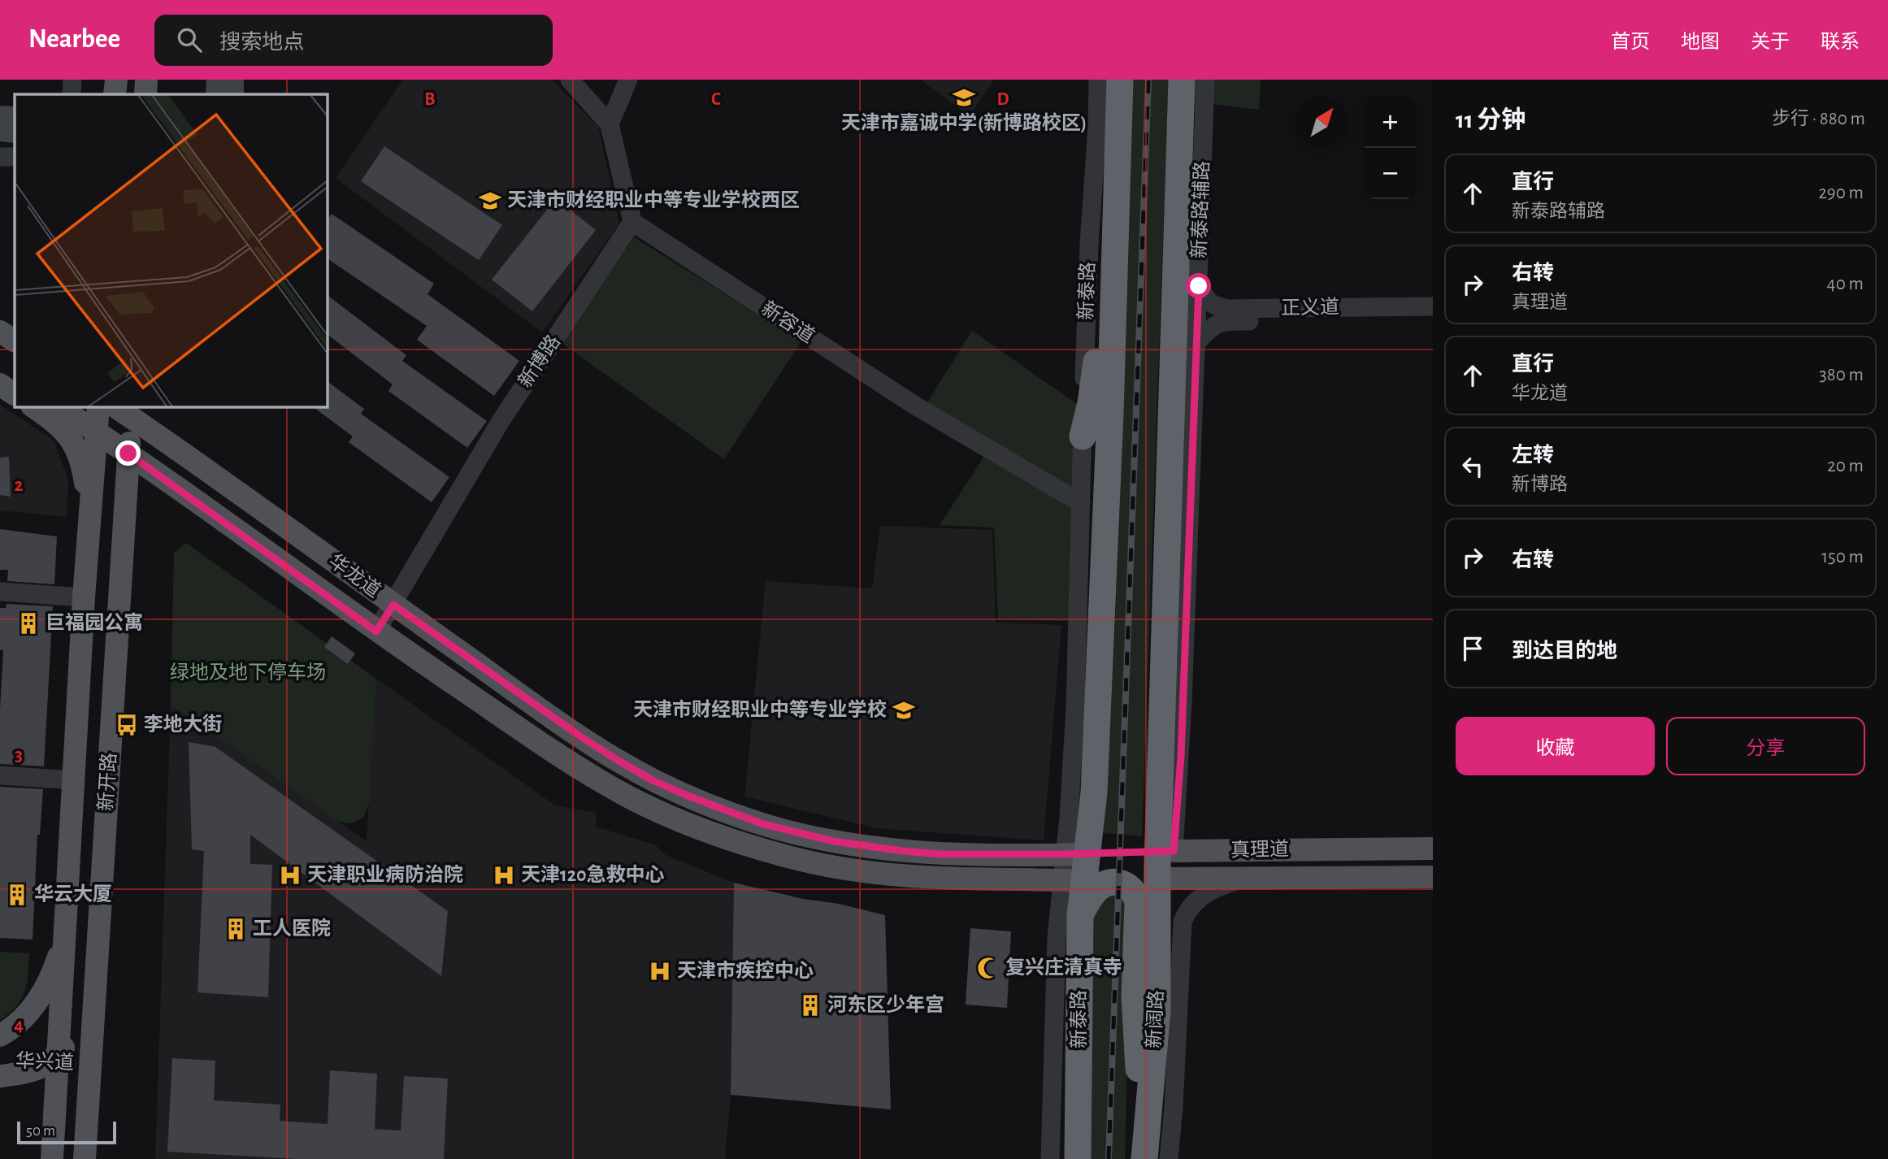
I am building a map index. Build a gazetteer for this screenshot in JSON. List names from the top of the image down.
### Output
{
  "streets": {
    "highway": ["新泰路", "新阔路"],
    "main road": [
      "华龙道",
      "新开路",
      "真理道",
      "华兴道"
    ],
    "street": [
      "新泰路辅路",
      "正义道",
      "新容道",
      "新博路"
    ]
  },
  "crossings": [
    ["新泰路辅路", "正义道"],
    ["新泰路辅路", "真理道"],
    ["新泰路辅路", "新阔路"],
    ["新泰路", "新容道"],
    ["新泰路", "华龙道"],
    ["新容道", "新博路"],
    ["新博路", "华龙道"],
    ["华龙道", "新开路"],
    ["新开路", "华兴道"],
    ["真理道", "新阔路"]
  ],
  "parks": ["绿地及地下停车场"],
  "places": {
    "school or university": ["天津市嘉诚中学(新博路校区)", "天津市财经职业中等专业学校西区", "天津市财经职业中等专业学校"],
    "building": [
      "巨福园公寓",
      "华云大厦",
      "工人医院",
      "河东区少年宫"
    ],
    "bus stop": ["李地大街"],
    "hospital": ["天津职业病防治院", "天津120急救中心", "天津市疾控中心"],
    "mosque": ["复兴庄清真寺"]
  },
  "scale_bar": "50 m",
  "north": "top right",
  "page": {
    "header": "Nearbee",
    "search": "搜索地点",
    "nav": [
      "首页",
      "地图",
      "关于",
      "联系"
    ],
    "heading": ["11 分钟", "步行 · 880 m"],
    "map_buttons": ["+", "−"],
    "list": [
      ["直行", "新泰路辅路", "290 m"],
      ["右转", "真理道", "40 m"],
      ["直行", "华龙道", "380 m"],
      ["左转", "新博路", "20 m"],
      ["右转", "150 m"],
      "到达目的地"
    ],
    "buttons": ["收藏", "分享"],
    "scale": "50 m"
  },
  "grid": {
    "columns": ["B", "C", "D"],
    "rows": ["2", "3", "4"]
  }
}
